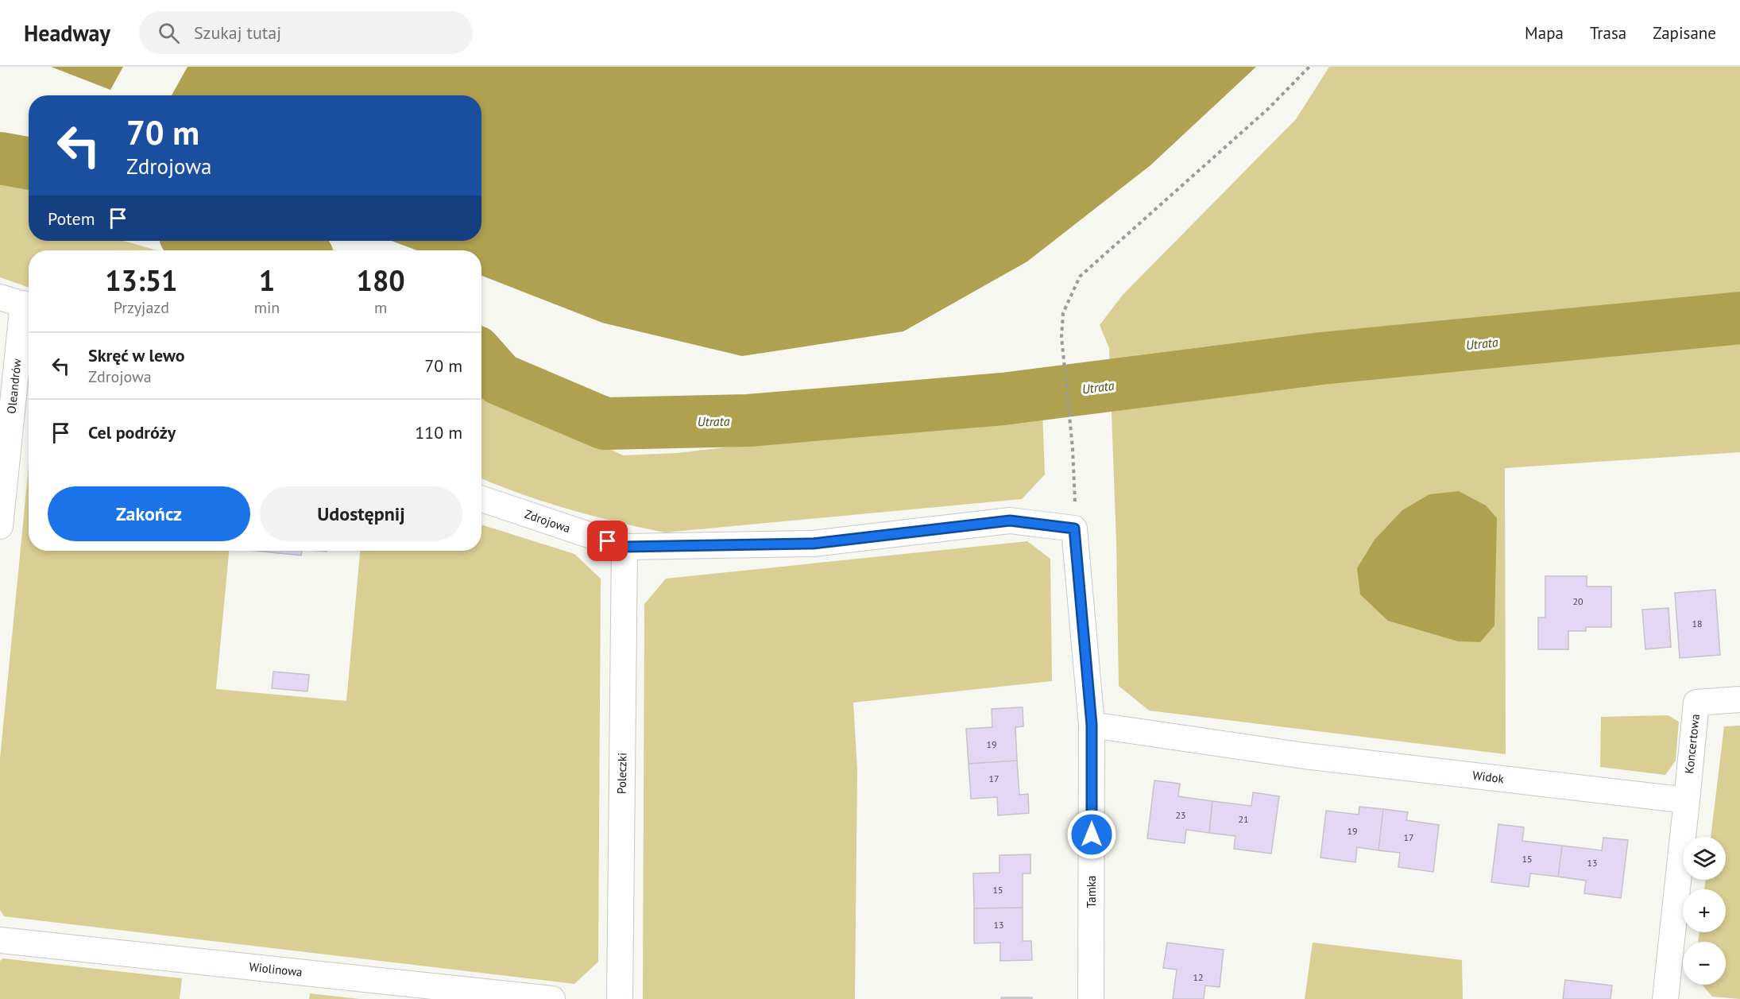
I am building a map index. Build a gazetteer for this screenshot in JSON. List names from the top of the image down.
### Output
{
  "streets": {
    "street": [
      "Oleandrów",
      "Zdrojowa",
      "Koncertowa",
      "Poleczki",
      "Widok",
      "Tamka",
      "Wiolinowa"
    ]
  },
  "crossings": [
    ["Zdrojowa", "Poleczki"],
    ["Zdrojowa", "Tamka"],
    ["Koncertowa", "Widok"],
    ["Widok", "Tamka"]
  ],
  "water": ["Utrata"],
  "house_numbers": [
    "20",
    "18",
    "19",
    "17",
    "23",
    "21",
    "19",
    "17",
    "15",
    "13",
    "15",
    "13",
    "12"
  ],
  "page": {
    "header": "Headway",
    "search": "Szukaj tutaj",
    "nav": ["Mapa", "Trasa", "Zapisane"],
    "turn": ["70 m", "Zdrojowa"],
    "then": "Potem",
    "eta": [
      "13:51",
      "Przyjazd",
      "1",
      "min",
      "180",
      "m"
    ],
    "list": [
      {
        "name": "Skręć w lewo",
        "note": "Zdrojowa",
        "value": "70 m"
      },
      {
        "name": "Cel podróży",
        "value": "110 m"
      }
    ],
    "buttons": ["Zakończ", "Udostępnij"],
    "map_buttons": ["+", "−"]
  }
}
